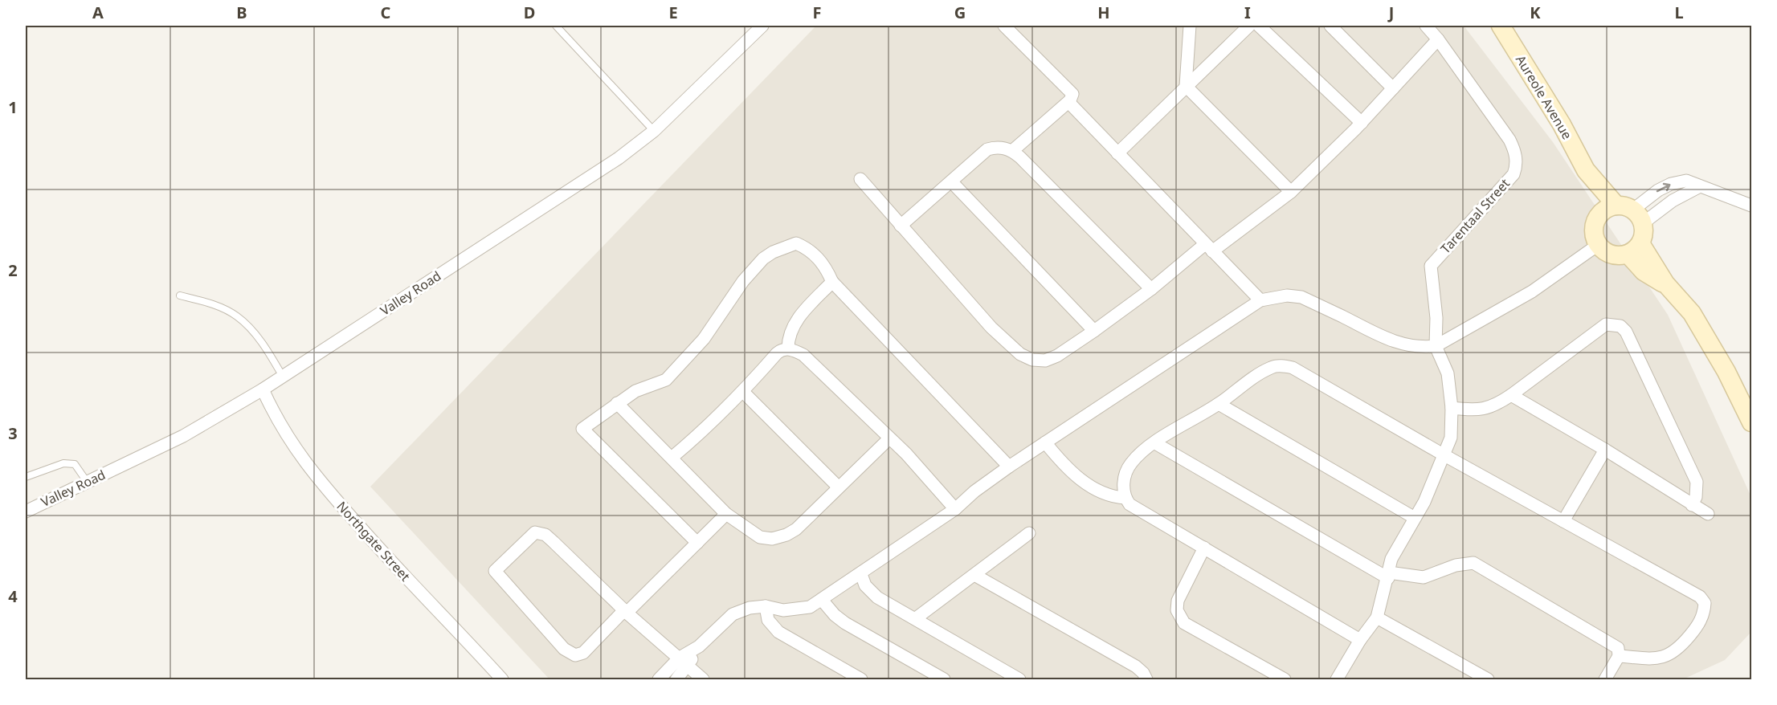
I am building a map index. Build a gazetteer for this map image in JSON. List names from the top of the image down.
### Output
{
  "streets": {
    "street": [
      "Aureole Avenue",
      "Tarentaal Street",
      "Valley Road",
      "Northgate Street"
    ]
  },
  "crossings": [
    ["Valley Road", "Northgate Street"]
  ],
  "grid": {
    "columns": [
      "A",
      "B",
      "C",
      "D",
      "E",
      "F",
      "G",
      "H",
      "I",
      "J",
      "K",
      "L"
    ],
    "rows": [
      "1",
      "2",
      "3",
      "4"
    ]
  }
}
